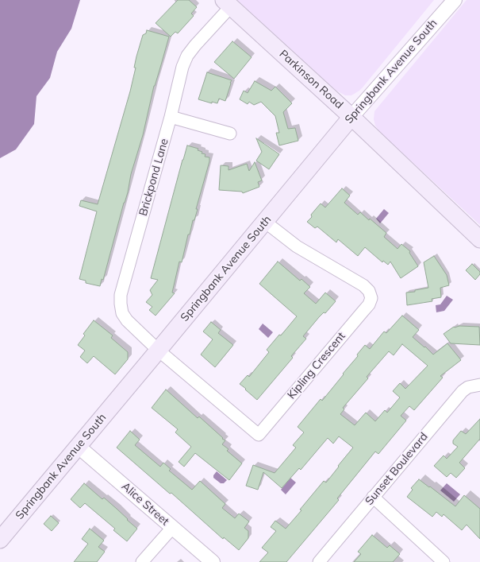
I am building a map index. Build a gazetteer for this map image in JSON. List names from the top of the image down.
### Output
{
  "streets": {
    "main road": ["Springbank Avenue South", "Parkinson Road"],
    "street": [
      "Brickpond Lane",
      "Kipling Crescent",
      "Sunset Boulevard",
      "Alice Street"
    ]
  },
  "crossings": [
    ["Springbank Avenue South", "Parkinson Road"],
    ["Springbank Avenue South", "Brickpond Lane"],
    ["Springbank Avenue South", "Kipling Crescent"],
    ["Springbank Avenue South", "Alice Street"],
    ["Parkinson Road", "Brickpond Lane"],
    ["Brickpond Lane", "Kipling Crescent"]
  ]
}
